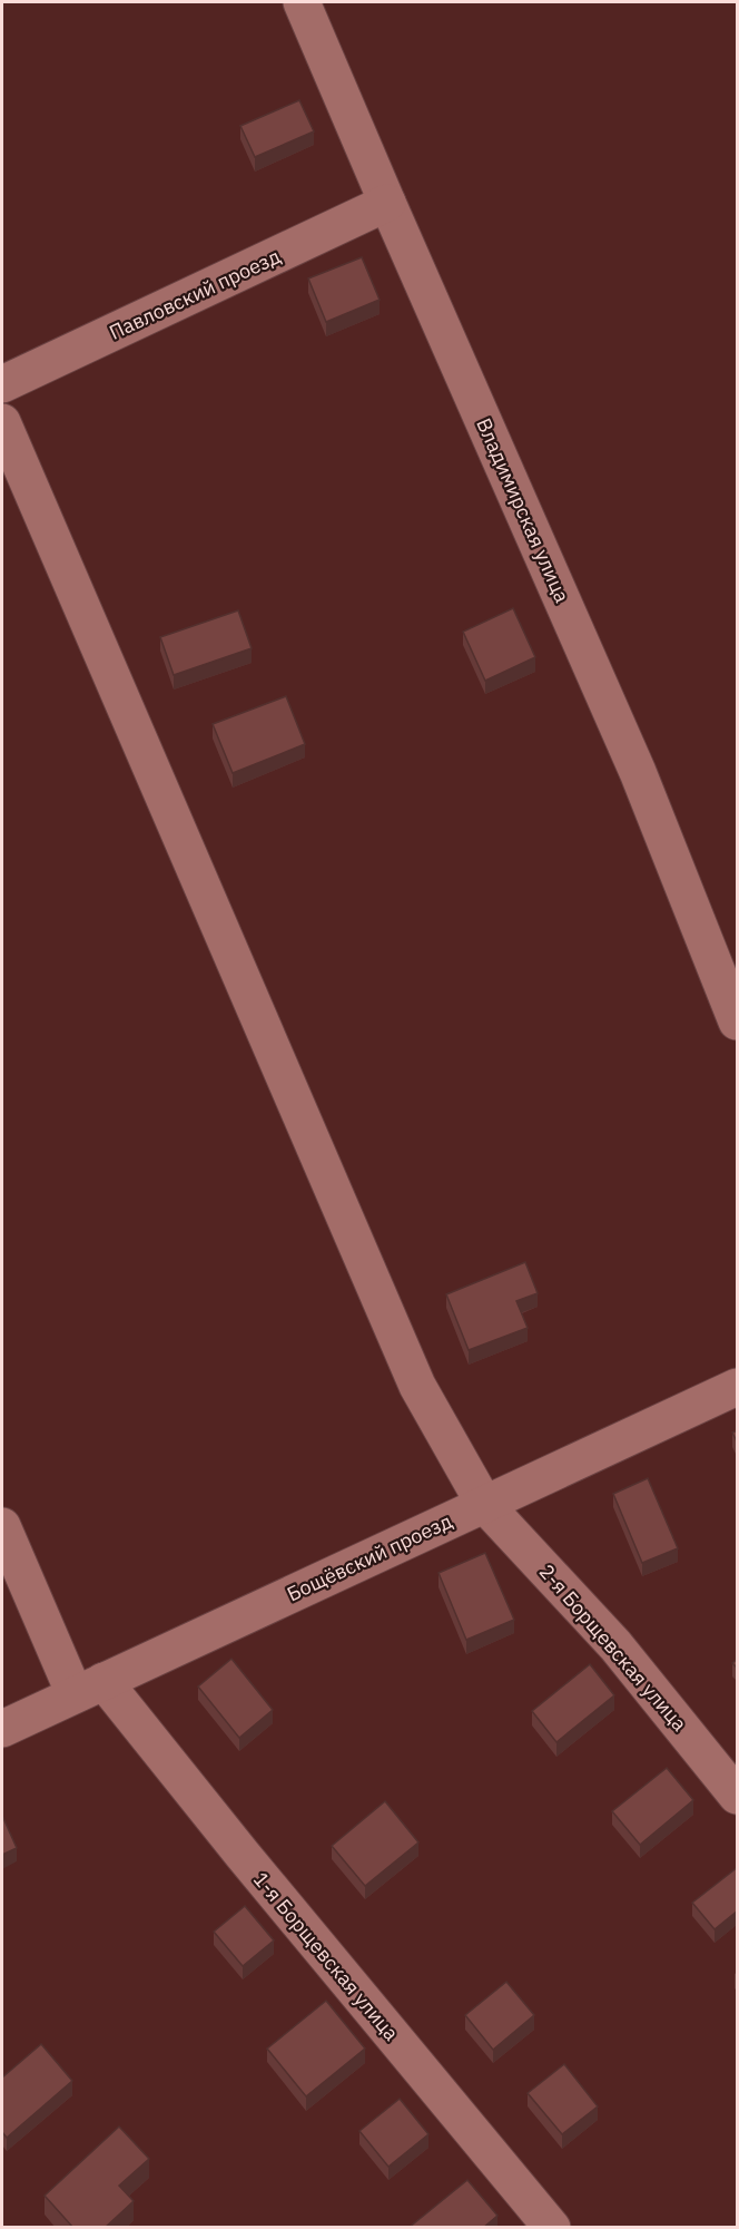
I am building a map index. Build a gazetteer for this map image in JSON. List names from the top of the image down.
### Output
{
  "streets": {
    "street": [
      "Павловский проезд",
      "Владимирская улица",
      "Бощёвский проезд",
      "2-я Борщевская улица",
      "1-я Борщевская улица"
    ]
  },
  "crossings": [
    ["Павловский проезд", "Владимирская улица"],
    ["Бощёвский проезд", "2-я Борщевская улица"],
    ["Бощёвский проезд", "1-я Борщевская улица"]
  ]
}
